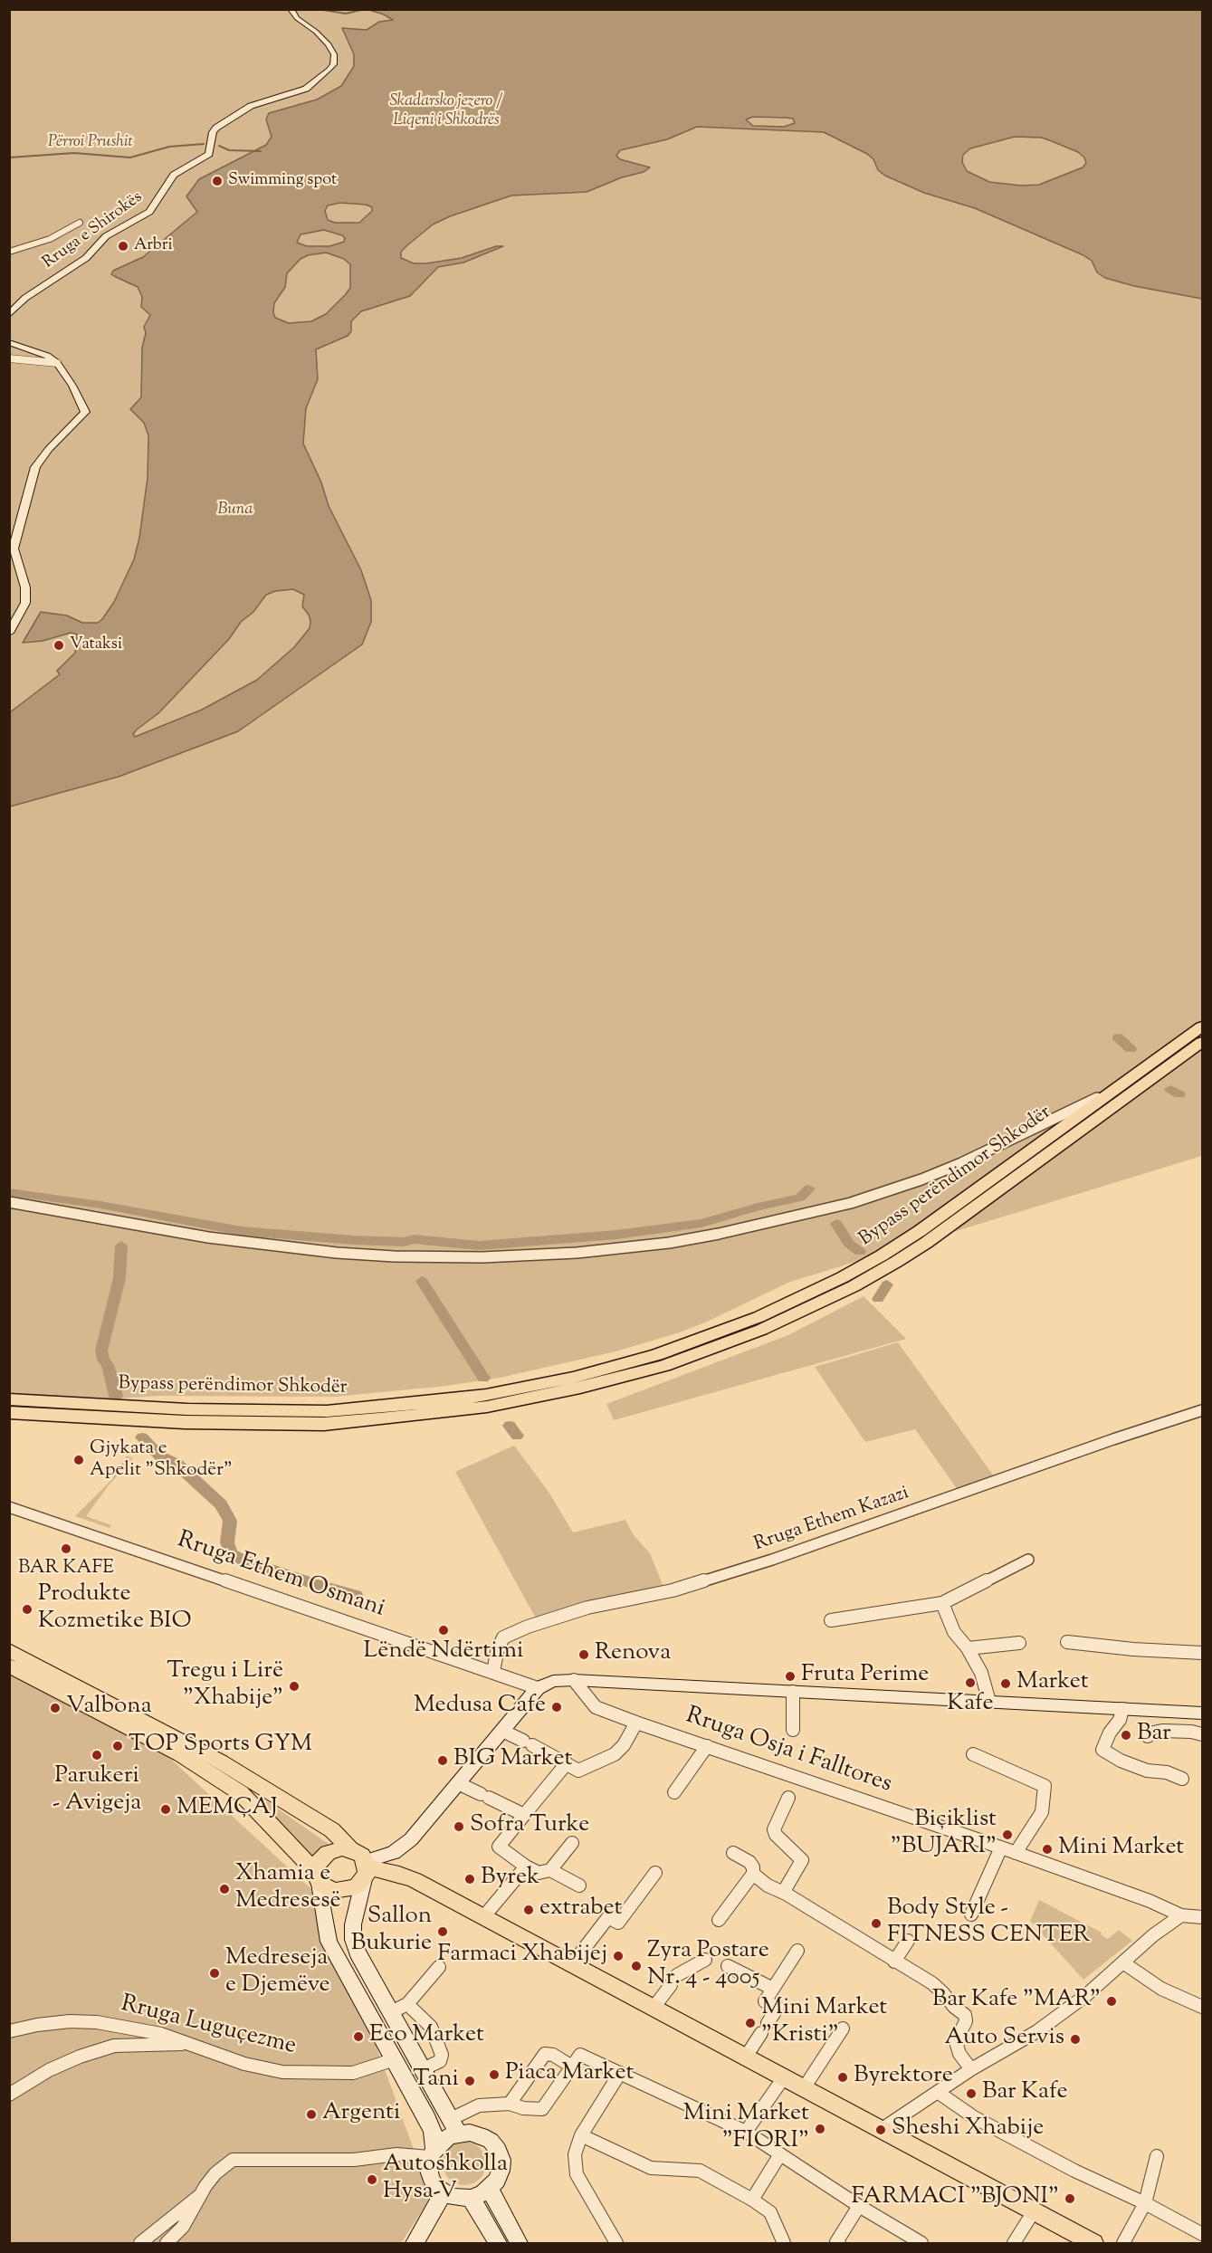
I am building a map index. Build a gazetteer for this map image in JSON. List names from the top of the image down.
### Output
{
  "streets": {
    "highway": ["Bypass perëndimor Shkodër"],
    "main road": ["Rruga e Shirokës"],
    "street": [
      "Rruga Ethem Kazazi",
      "Rruga Ethem Osmani",
      "Rruga Osja i Falltores",
      "Rruga Luguçezme"
    ]
  },
  "crossings": [
    ["Rruga Ethem Kazazi", "Rruga Ethem Osmani"]
  ],
  "water": ["Skadarsko jezero / Liqeni i Shkodrës", "Përroi Prushit", "Buna"],
  "places": [
    "Swimming spot",
    "Arbri",
    "Vataksi",
    "Gjykata e Apelit \"Shkodër\"",
    "BAR KAFE",
    "Produkte Kozmetike BIO",
    "Lëndë Ndërtimi",
    "Renova",
    "Fruta Perime",
    "Kafe",
    "Market",
    "Tregu i Lirë \"Xhabije\"",
    "Medusa Cafe",
    "Valbona",
    "Bar",
    "TOP Sports GYM",
    "Parukeri - Avigeja",
    "BIG Market",
    "MEMÇAJ",
    "Sofra Turke",
    "Biçiklist \"BUJARI\"",
    "Mini Market",
    "Byrek",
    "Xhamia e Medresesë",
    "extrabet",
    "Body Style - FITNESS CENTER",
    "Sallon Bukurie",
    "Farmaci Xhabijej",
    "Zyra Postare Nr. 4 - 4005",
    "Medreseja e Djemëve",
    "Bar Kafe \"MAR\"",
    "Mini Market \"Kristi\"",
    "Eco Market",
    "Auto Servis",
    "Piaca Market",
    "Byrektore",
    "Tani",
    "Bar Kafe",
    "Argenti",
    "Mini Market \"FIORI\"",
    "Sheshi Xhabije",
    "Autoshkolla Hysa-V",
    "FARMACI \"BJONI\""
  ]
}
